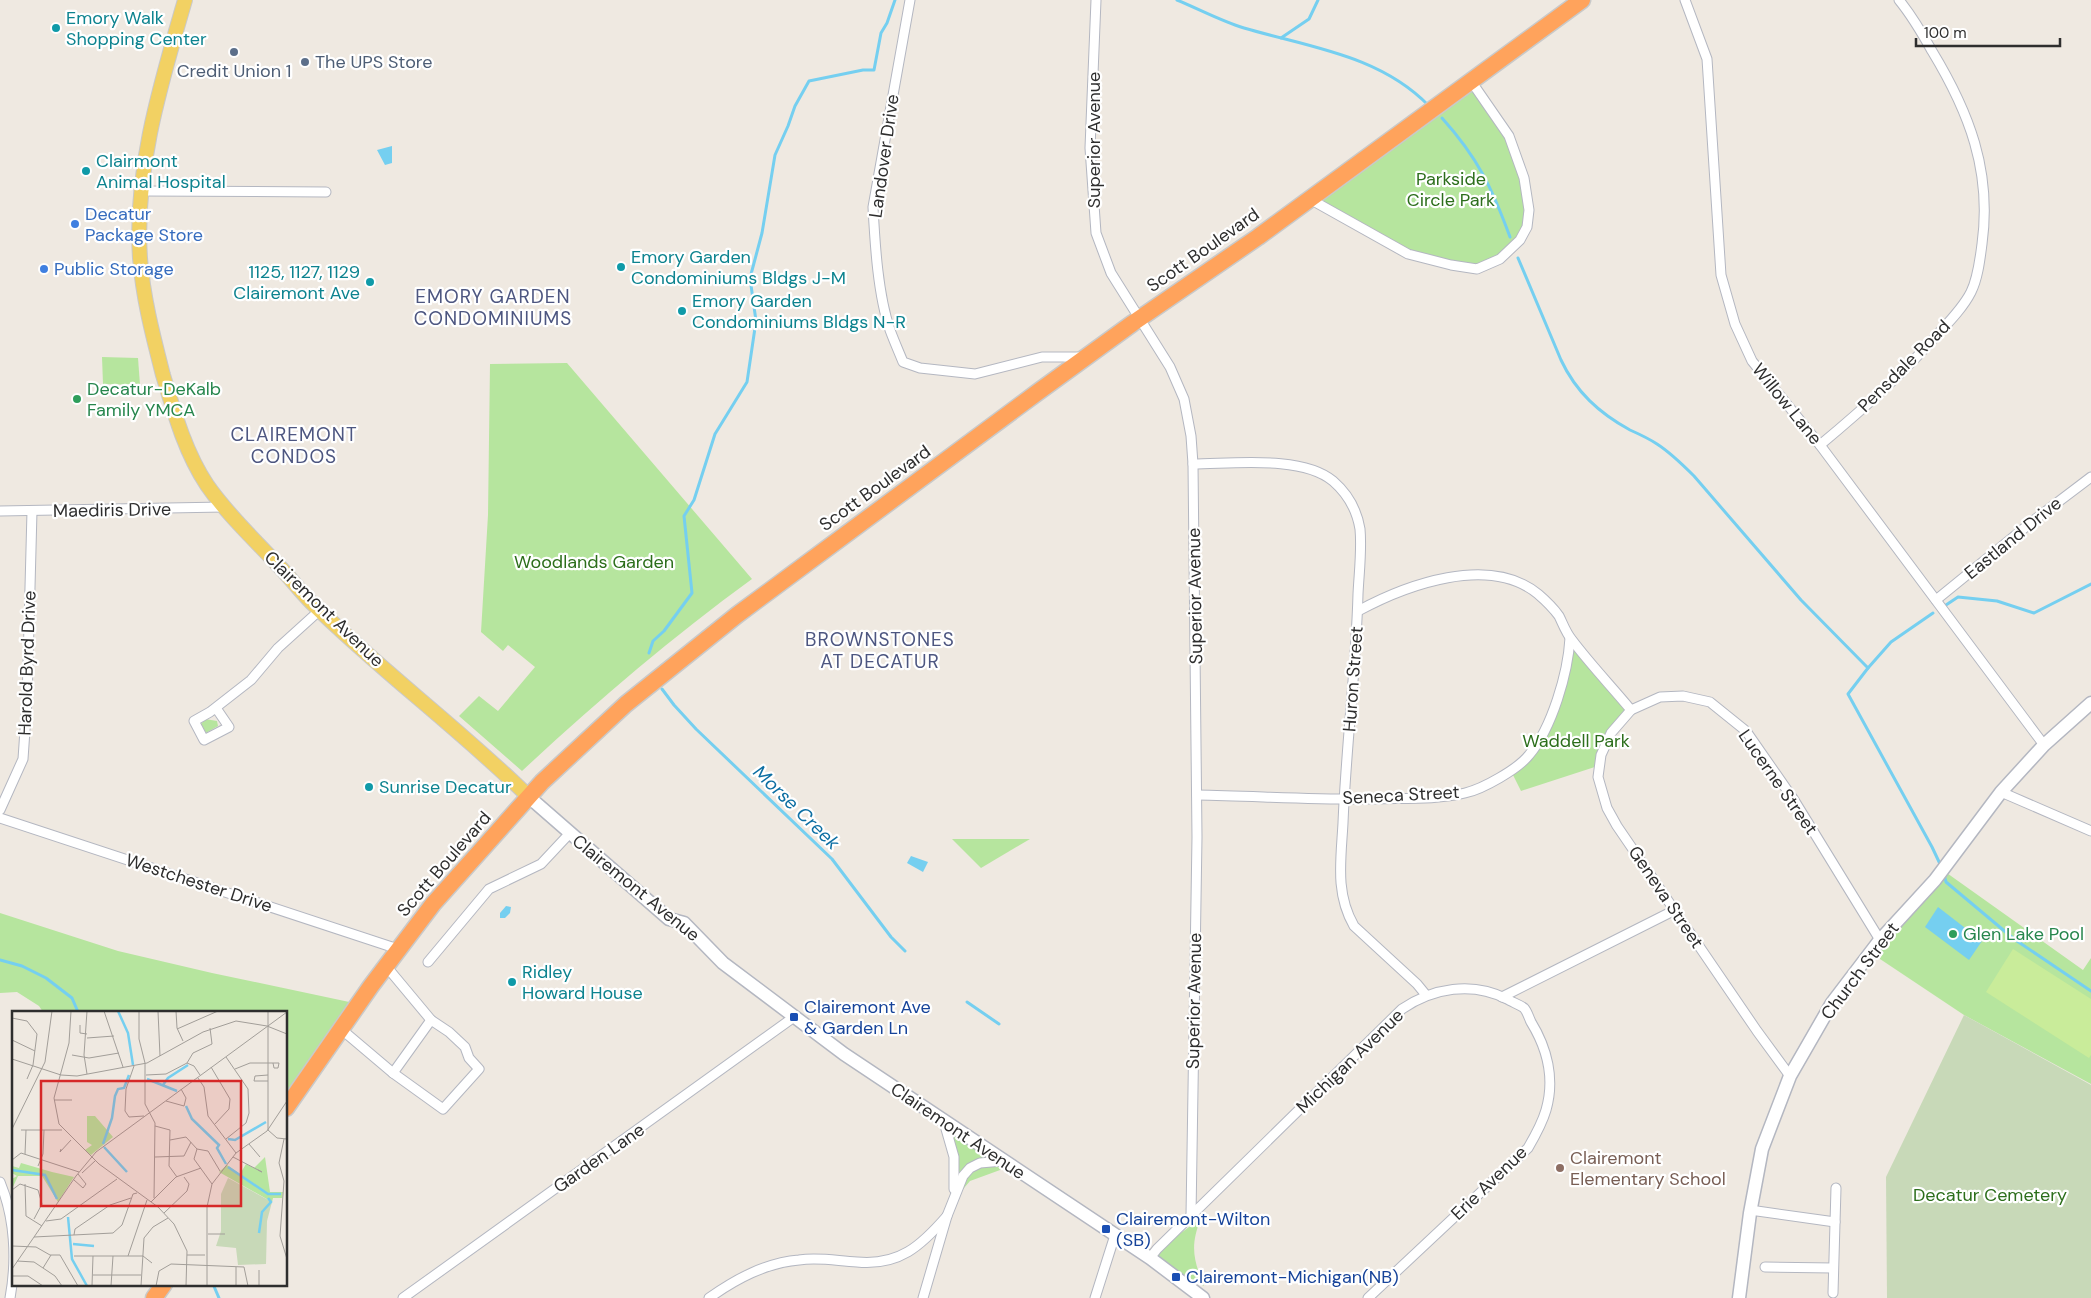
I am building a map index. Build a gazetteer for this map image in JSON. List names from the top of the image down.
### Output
{
  "streets": {
    "highway": ["Scott Boulevard"],
    "main road": ["Clairemont Avenue", "Church Street"],
    "street": [
      "Superior Avenue",
      "Landover Drive",
      "Pensdale Road",
      "Willow Lane",
      "Maediris Drive",
      "Eastland Drive",
      "Harold Byrd Drive",
      "Huron Street",
      "Lucerne Street",
      "Seneca Street",
      "Westchester Drive",
      "Geneva Street",
      "Michigan Avenue",
      "Garden Lane",
      "Erie Avenue"
    ]
  },
  "crossings": [
    ["Superior Avenue", "Scott Boulevard"],
    ["Superior Avenue", "Huron Street"],
    ["Superior Avenue", "Seneca Street"],
    ["Superior Avenue", "Michigan Avenue"],
    ["Landover Drive", "Scott Boulevard"],
    ["Scott Boulevard", "Clairemont Avenue"],
    ["Scott Boulevard", "Westchester Drive"],
    ["Pensdale Road", "Willow Lane"],
    ["Willow Lane", "Eastland Drive"],
    ["Willow Lane", "Church Street"],
    ["Maediris Drive", "Clairemont Avenue"],
    ["Maediris Drive", "Harold Byrd Drive"],
    ["Clairemont Avenue", "Michigan Avenue"],
    ["Clairemont Avenue", "Garden Lane"],
    ["Huron Street", "Seneca Street"],
    ["Huron Street", "Michigan Avenue"],
    ["Lucerne Street", "Geneva Street"],
    ["Lucerne Street", "Church Street"],
    ["Geneva Street", "Church Street"],
    ["Michigan Avenue", "Erie Avenue"]
  ],
  "districts": ["EMORY GARDEN CONDOMINIUMS", "CLAIREMONT CONDOS", "BROWNSTONES AT DECATUR"],
  "water": ["Morse Creek"],
  "parks": [
    "Parkside Circle Park",
    "Woodlands Garden",
    "Waddell Park",
    "Decatur Cemetery"
  ],
  "places": {
    "other": [
      "Emory Walk Shopping Center",
      "Credit Union 1",
      "The UPS Store",
      "Clairmont Animal Hospital",
      "Decatur Package Store",
      "Emory Garden Condominiums Bldgs J-M",
      "Public Storage",
      "1125, 1127, 1129 Clairemont Ave",
      "Emory Garden Condominiums Bldgs N-R",
      "Decatur-DeKalb Family YMCA",
      "Sunrise Decatur",
      "Glen Lake Pool",
      "Ridley Howard House",
      "Clairemont Elementary School"
    ],
    "transit": ["Clairemont Ave & Garden Ln", "Clairemont-Wilton (SB)", "Clairemont-Michigan(NB)"]
  },
  "scale_bar": "100 m"
}
